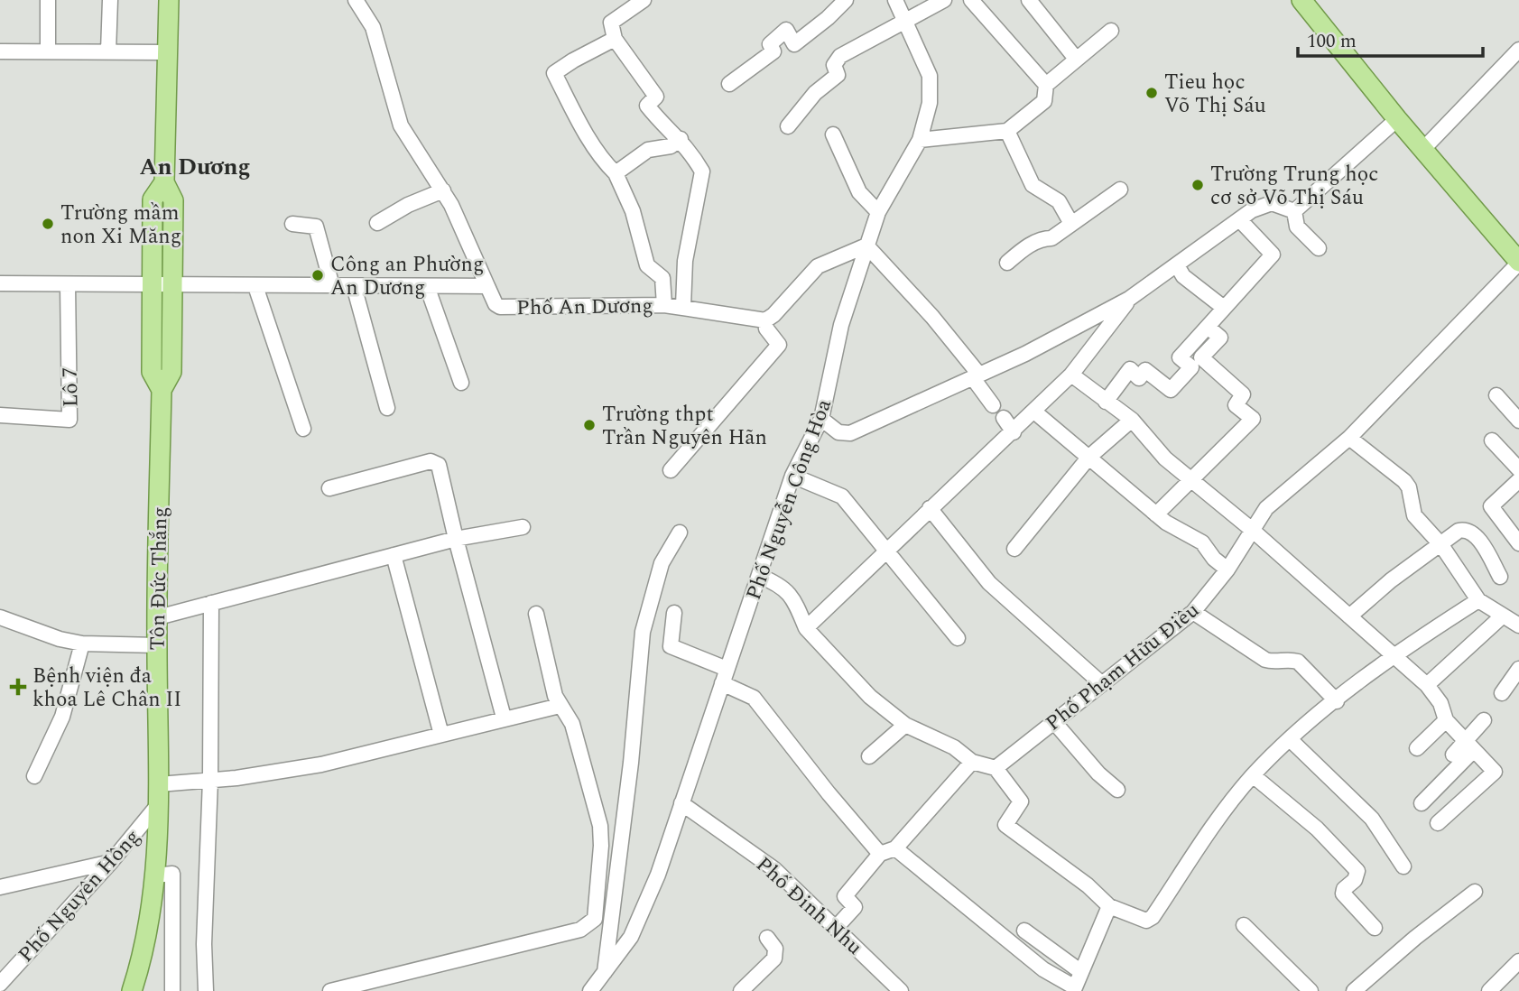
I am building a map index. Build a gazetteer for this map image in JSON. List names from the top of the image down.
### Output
{
  "streets": {
    "main road": ["Tôn Đức Thắng"],
    "street": [
      "Phố An Dương",
      "Lô 7",
      "Phố Nguyễn Công Hòa",
      "Phố Phạm Hữu Điều",
      "Phố Nguyên Hồng",
      "Phố Đinh Nhu"
    ]
  },
  "crossings": [
    ["Phố An Dương", "Lô 7"],
    ["Phố An Dương", "Tôn Đức Thắng"],
    ["Phố Nguyễn Công Hòa", "Phố Đinh Nhu"],
    ["Tôn Đức Thắng", "Phố Nguyên Hồng"]
  ],
  "districts": ["An Dương"],
  "places": {
    "other": [
      "Tieu học Võ Thị Sáu",
      "Trường Trung học cơ sở Võ Thị Sáu",
      "Trường mầm non Xi Măng",
      "Công an Phường An Dương",
      "Trường thpt Trần Nguyên Hãn"
    ],
    "health": ["Bệnh viện đa khoa Lê Chân II"]
  },
  "scale_bar": "100 m"
}
